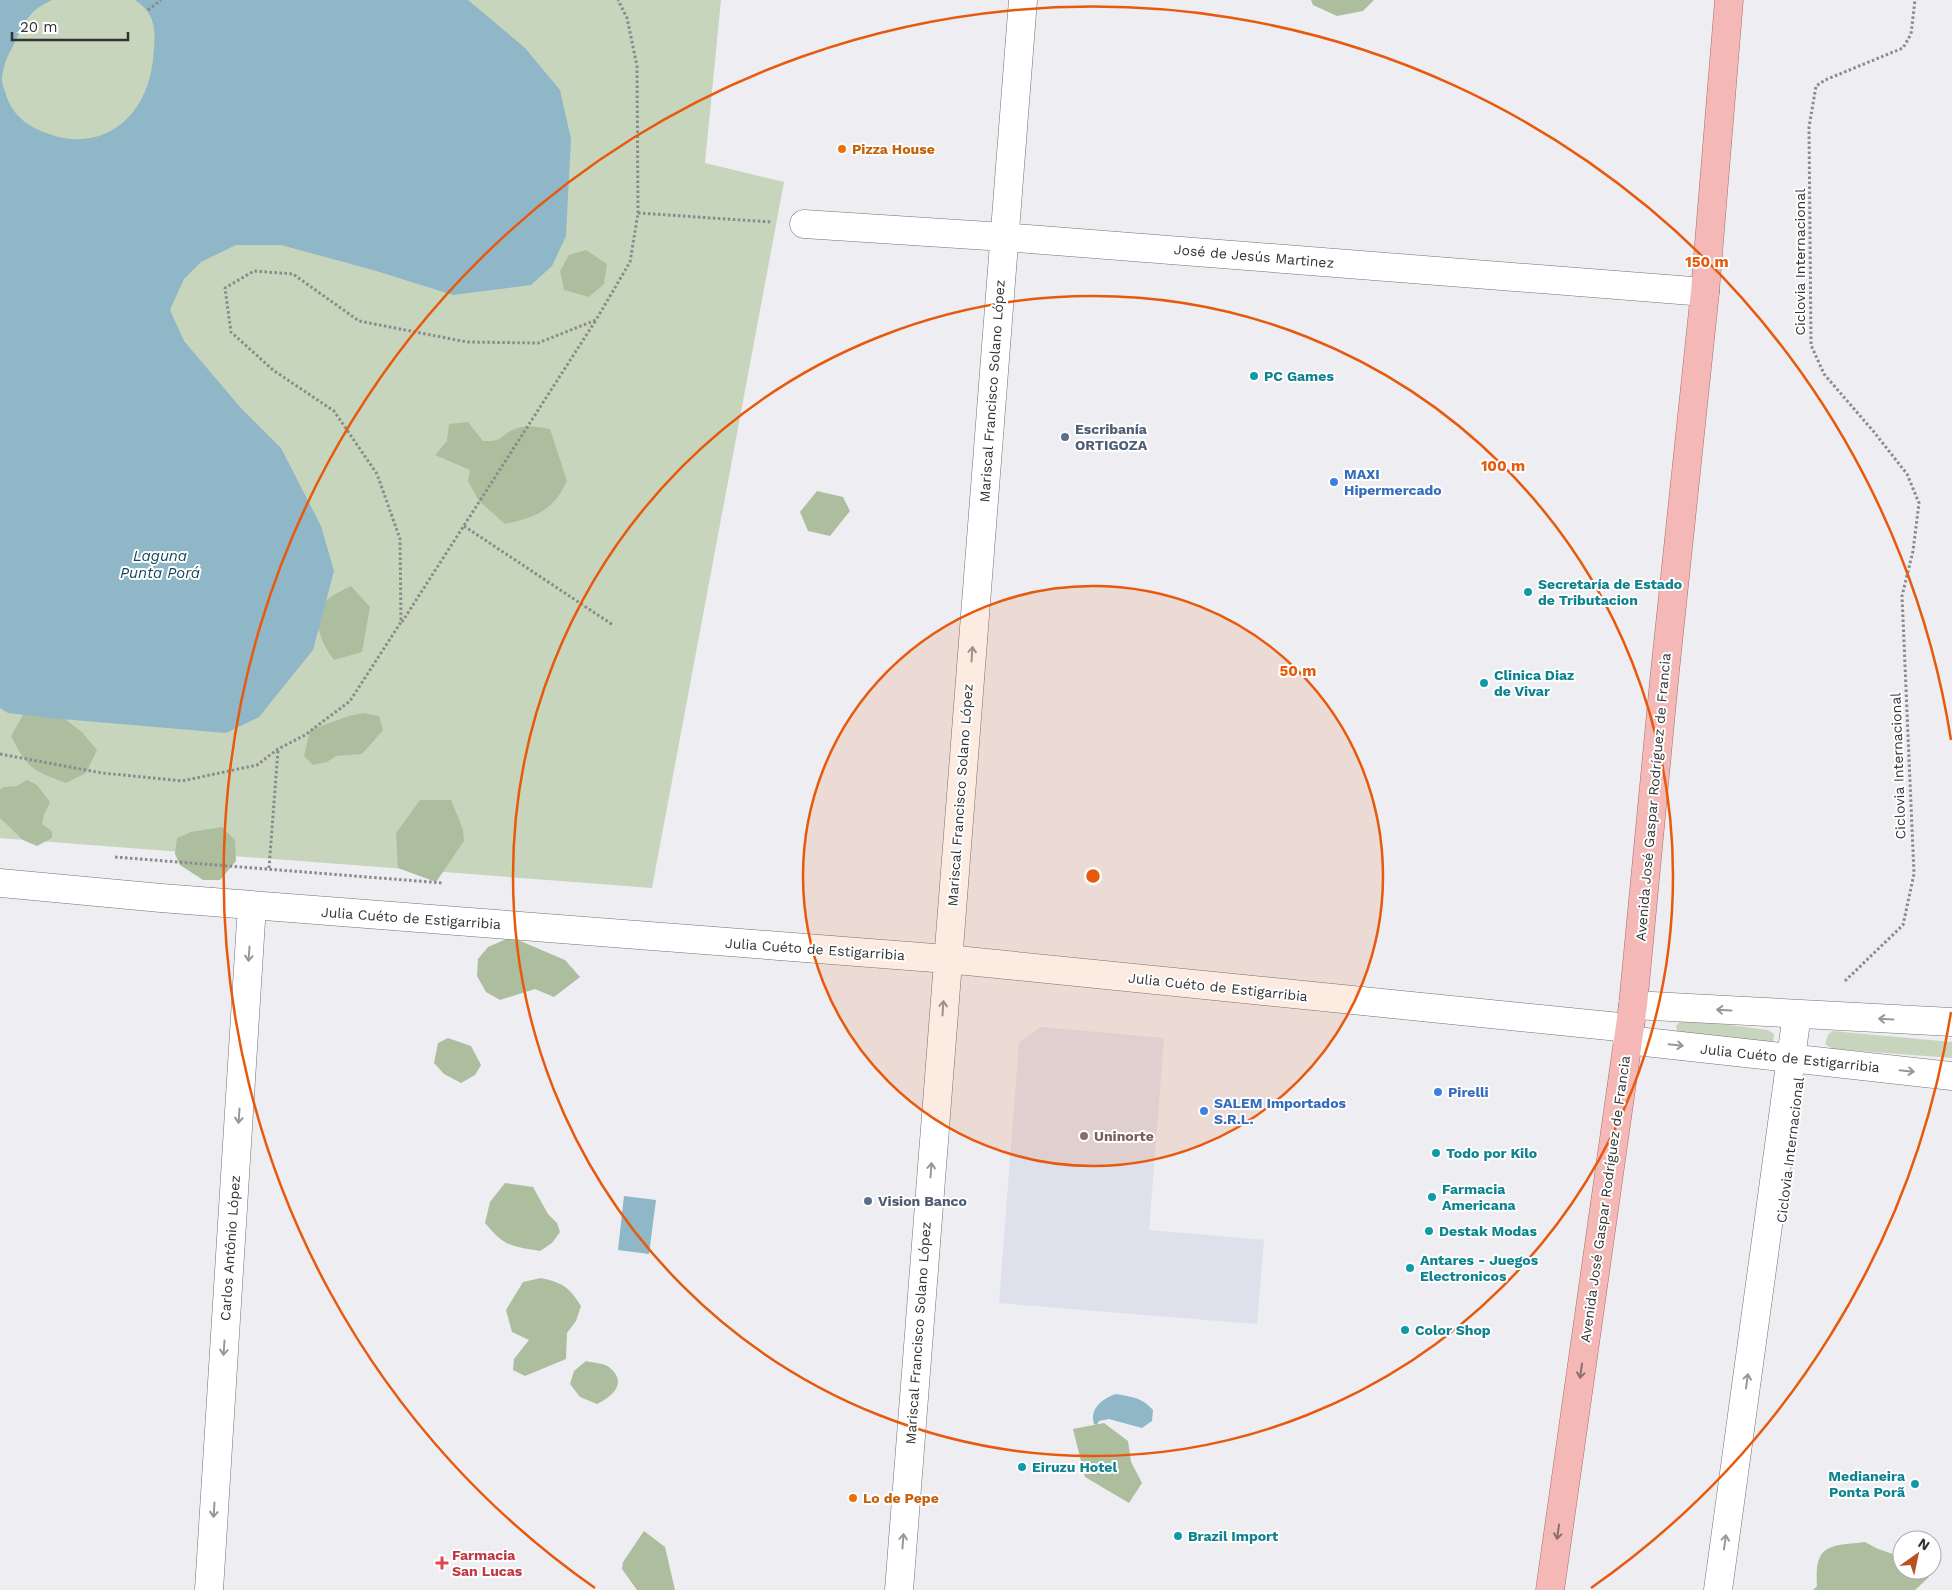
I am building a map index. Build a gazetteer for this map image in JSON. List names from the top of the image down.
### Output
{
  "streets": {
    "main road": ["Avenida José Gaspar Rodríguez de Francia"],
    "street": [
      "José de Jesús Martinez",
      "Mariscal Francisco Solano López",
      "Julia Cuéto de Estigarribia",
      "Carlos Antônio López"
    ],
    "path": ["Ciclovia Internacional"]
  },
  "crossings": [
    ["José de Jesús Martinez", "Mariscal Francisco Solano López"],
    ["José de Jesús Martinez", "Avenida José Gaspar Rodríguez de Francia"],
    ["Ciclovia Internacional", "Julia Cuéto de Estigarribia"],
    ["Mariscal Francisco Solano López", "Julia Cuéto de Estigarribia"],
    ["Avenida José Gaspar Rodríguez de Francia", "Julia Cuéto de Estigarribia"],
    ["Julia Cuéto de Estigarribia", "Carlos Antônio López"]
  ],
  "one_way": ["Mariscal Francisco Solano López", "Avenida José Gaspar Rodríguez de Francia", "Carlos Antônio López"],
  "water": ["Laguna Punta Porá"],
  "places": {
    "other": [
      "Pizza House",
      "PC Games",
      "Escribanía ORTIGOZA",
      "MAXI Hipermercado",
      "Secretaría de Estado de Tributacion",
      "Clinica Diaz de Vivar",
      "Pirelli",
      "SALEM Importados S.R.L.",
      "Uninorte",
      "Todo por Kilo",
      "Farmacia Americana",
      "Vision Banco",
      "Destak Modas",
      "Antares - Juegos Electronicos",
      "Color Shop",
      "Eiruzu Hotel",
      "Medianeira Ponta Porã",
      "Lo de Pepe",
      "Brazil Import"
    ],
    "health": ["Farmacia San Lucas"]
  },
  "scale_bar": "20 m",
  "north": "top right",
  "rings": ["150 m", "100 m", "50 m"]
}
